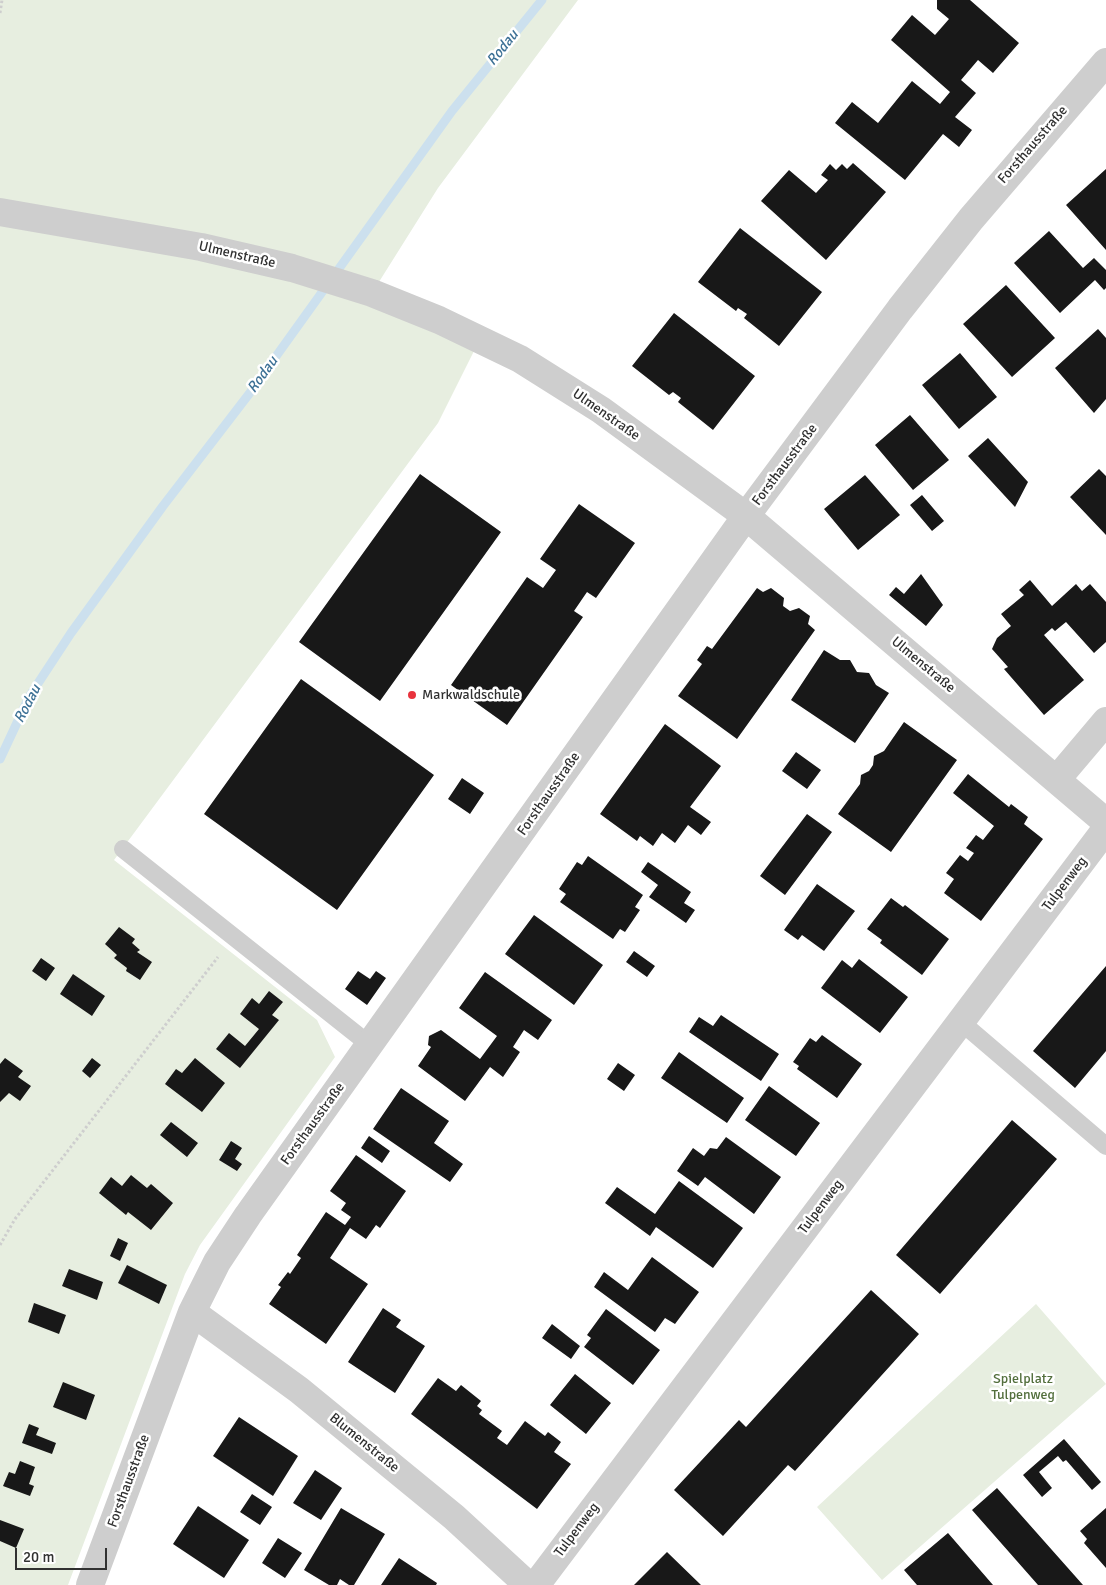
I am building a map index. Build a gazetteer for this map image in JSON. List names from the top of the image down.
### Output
{
  "streets": {
    "street": [
      "Forsthausstraße",
      "Ulmenstraße",
      "Tulpenweg",
      "Blumenstraße"
    ]
  },
  "crossings": [
    ["Forsthausstraße", "Ulmenstraße"],
    ["Forsthausstraße", "Blumenstraße"]
  ],
  "water": ["Rodau"],
  "parks": ["Spielplatz Tulpenweg"],
  "places": ["Markwaldschule"],
  "scale_bar": "20 m"
}
